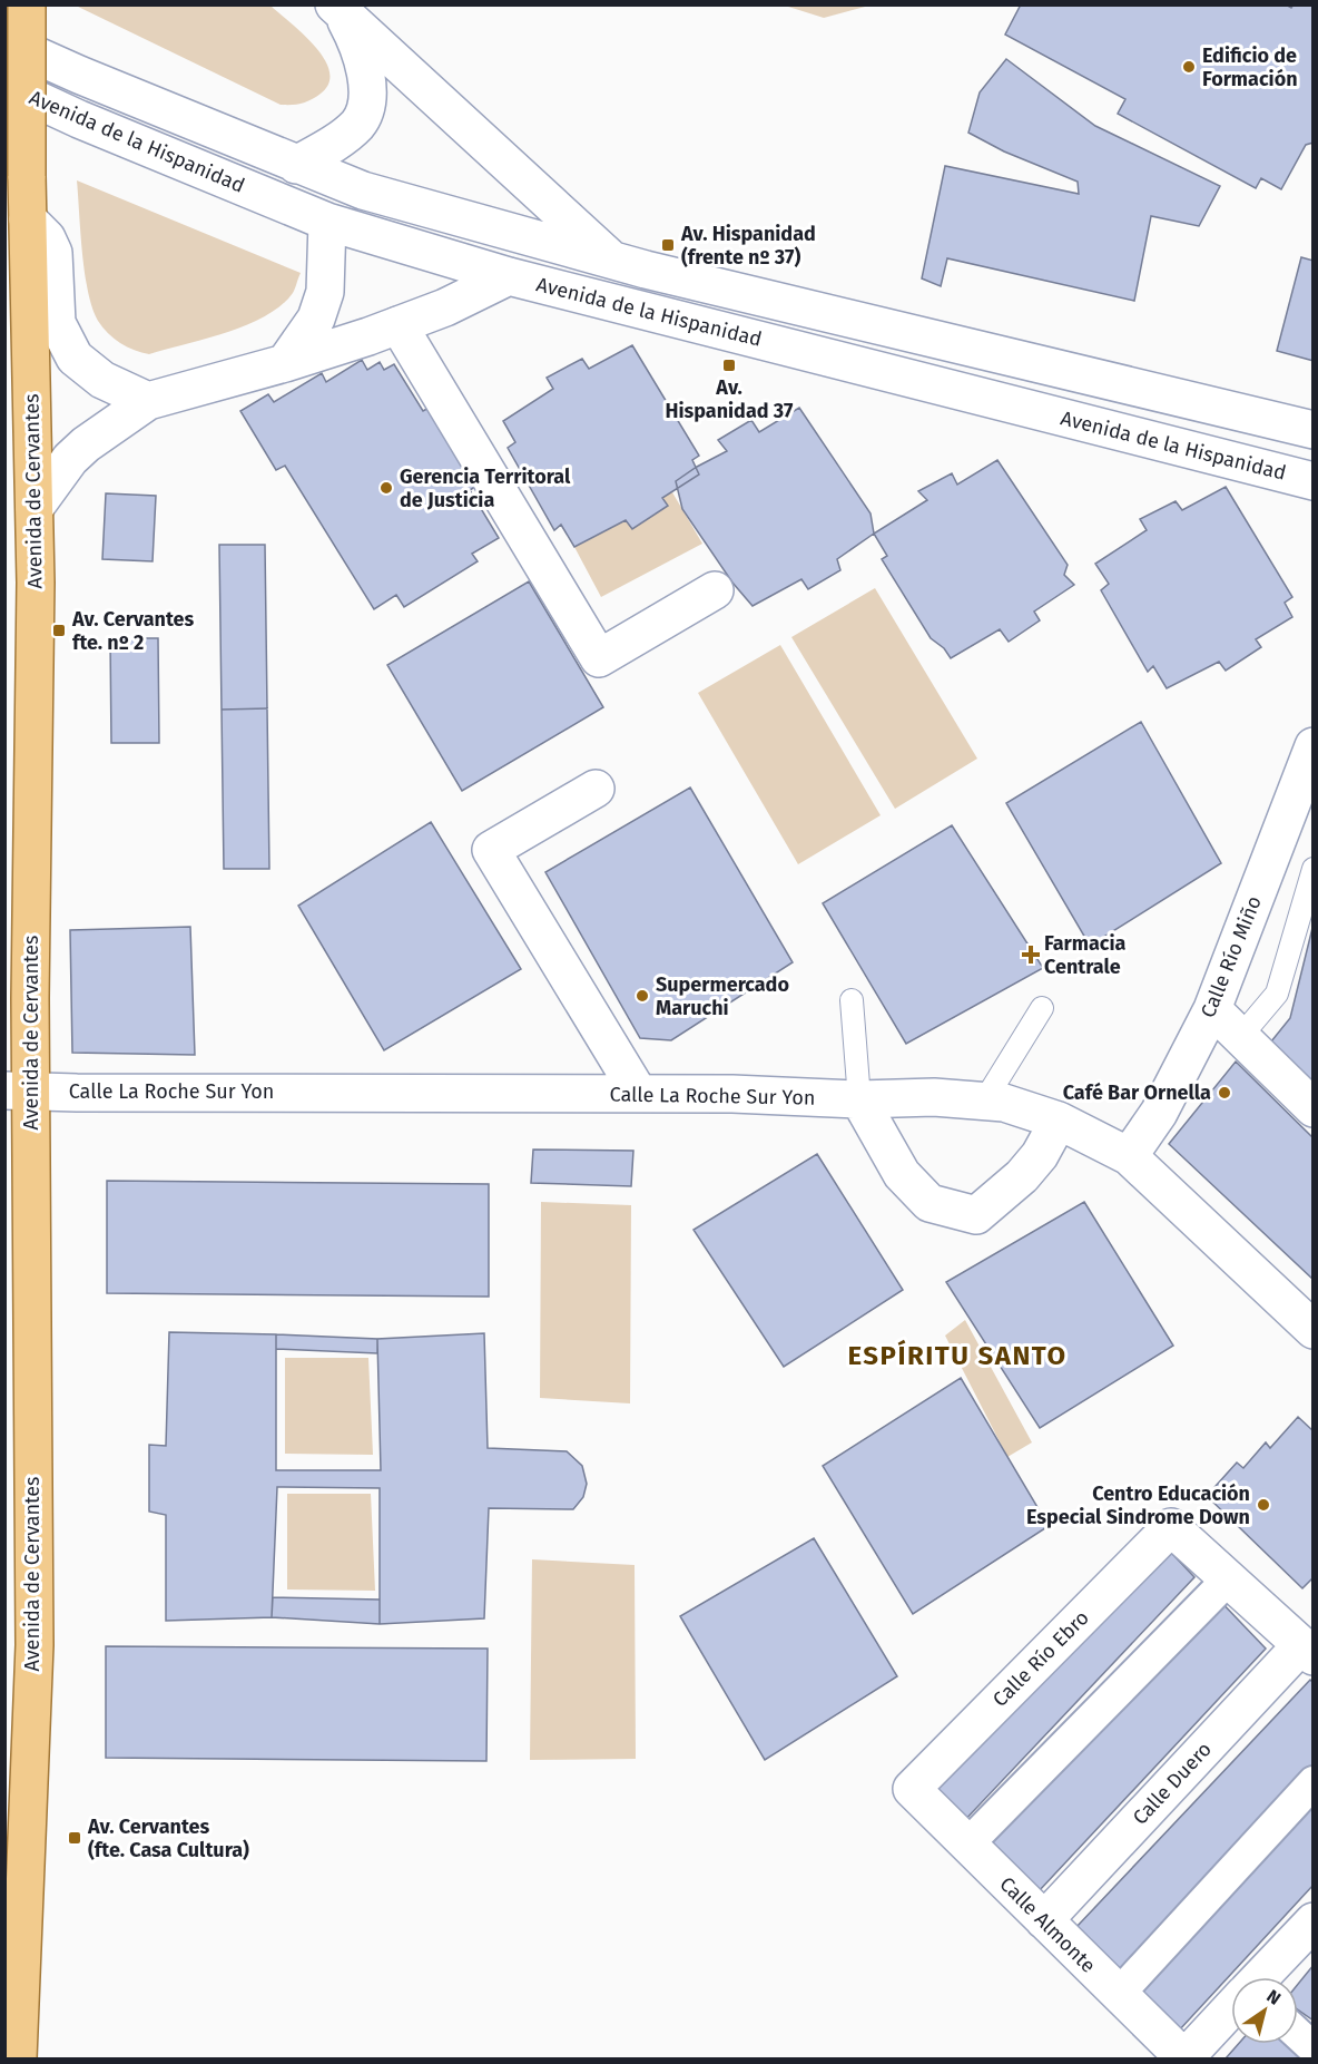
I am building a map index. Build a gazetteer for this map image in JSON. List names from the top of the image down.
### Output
{
  "streets": {
    "main road": ["Avenida de Cervantes"],
    "street": [
      "Avenida de la Hispanidad",
      "Calle Río Miño",
      "Calle La Roche Sur Yon",
      "Calle Río Ebro",
      "Calle Duero",
      "Calle Almonte"
    ]
  },
  "crossings": [
    ["Avenida de Cervantes", "Calle La Roche Sur Yon"],
    ["Calle Río Miño", "Calle La Roche Sur Yon"],
    ["Calle Río Ebro", "Calle Almonte"],
    ["Calle Duero", "Calle Almonte"]
  ],
  "districts": ["ESPÍRITU SANTO"],
  "places": {
    "other": [
      "Edificio de Formación",
      "Gerencia Territoral de Justicia",
      "Supermercado Maruchi",
      "Café Bar Ornella",
      "Centro Educación Especial Sindrome Down"
    ],
    "transit": [
      "Av. Hispanidad (frente nº 37)",
      "Av. Hispanidad 37",
      "Av. Cervantes fte. nº 2",
      "Av. Cervantes (fte. Casa Cultura)"
    ],
    "health": ["Farmacia Centrale"]
  },
  "north": "top right"
}
